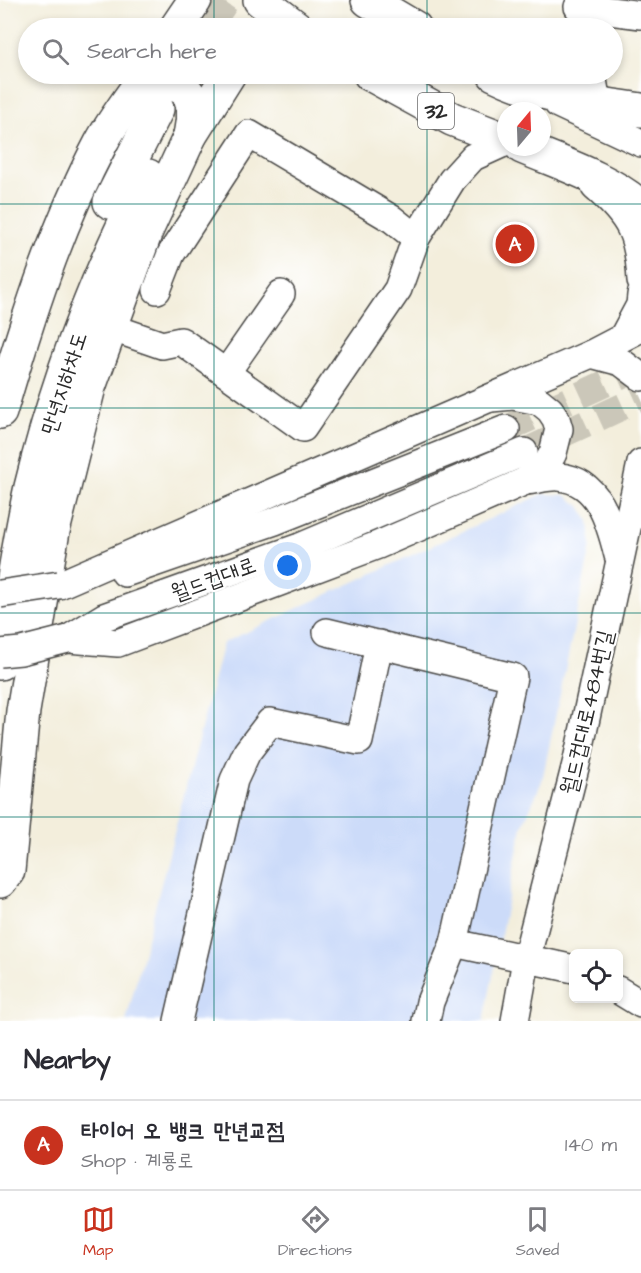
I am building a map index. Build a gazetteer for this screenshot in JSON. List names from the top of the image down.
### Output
{
  "streets": {
    "main road": ["32", "만년지하차도"],
    "street": ["월드컵대로", "월드컵대로484번길"]
  },
  "north": "top",
  "page": {
    "search": "Search here",
    "pins": "A",
    "heading": "Nearby",
    "list": [
      {
        "mark": "A",
        "name": "타이어 오 뱅크 만년교점",
        "note": "Shop · 계룡로",
        "value": "140 m"
      }
    ],
    "nav": ["Map", "Directions", "Saved"]
  }
}
